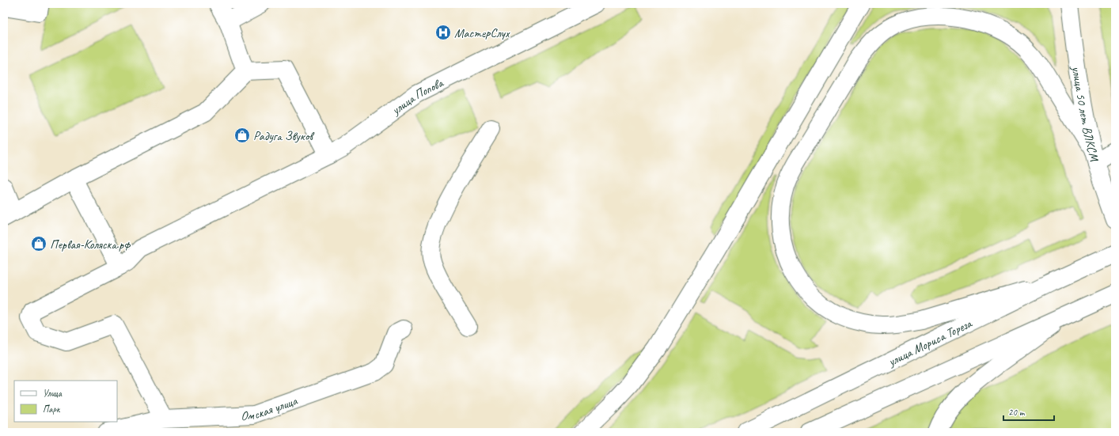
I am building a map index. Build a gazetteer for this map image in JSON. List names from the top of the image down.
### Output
{
  "streets": {
    "street": [
      "улица Попова",
      "улица 50 лет ВЛКСМ",
      "улица Мориса Тореза",
      "Омская улица"
    ]
  },
  "crossings": [
    ["улица Попова", "Омская улица"]
  ],
  "places": {
    "hospital": ["МастерСлух"],
    "shop": ["Радуга Звуков", "Первая-Коляска.рф"]
  },
  "legend": ["Улица", "Парк"],
  "scale_bar": "20 m"
}
